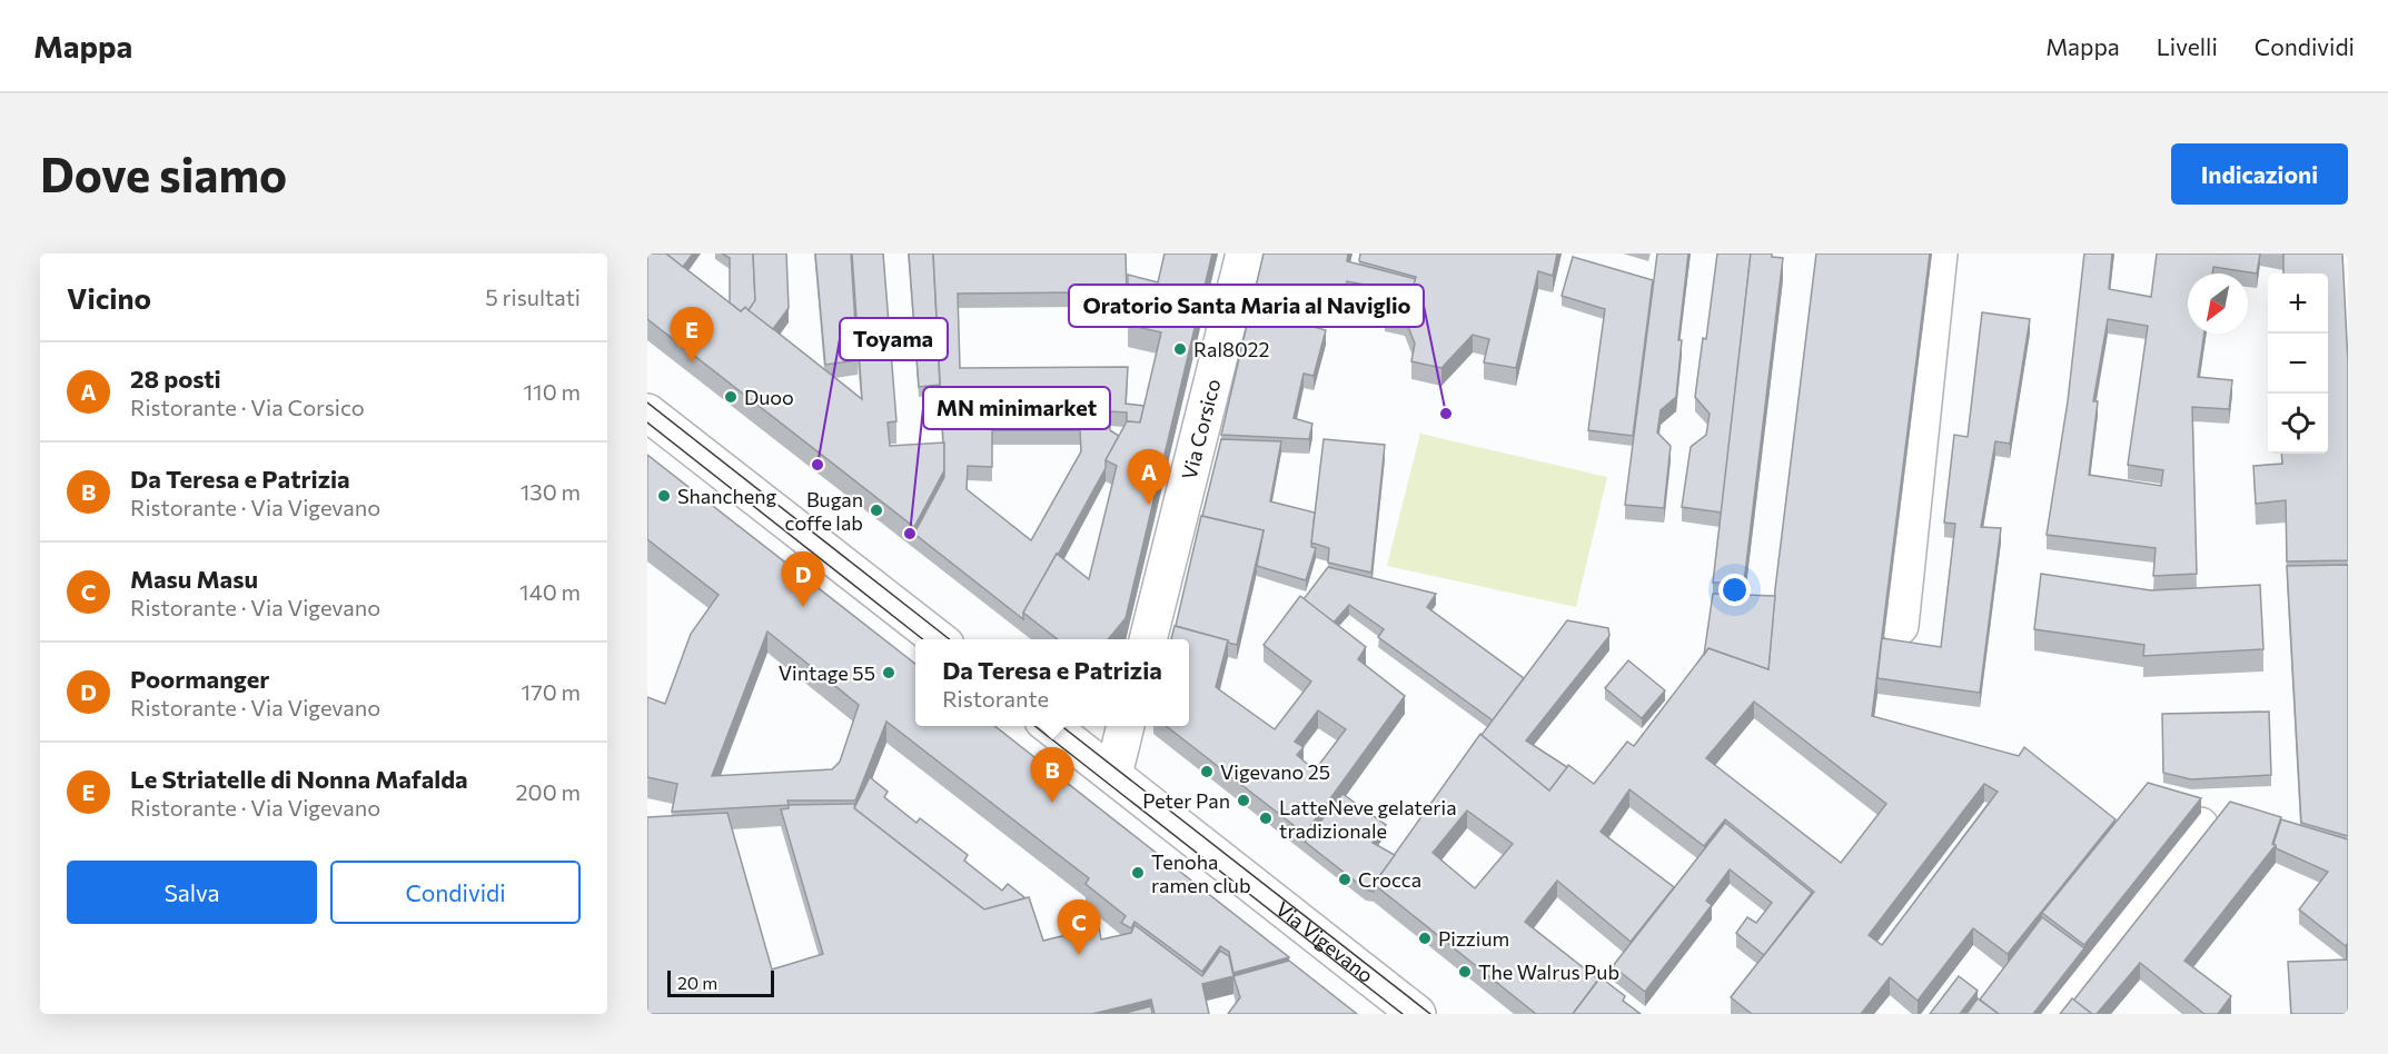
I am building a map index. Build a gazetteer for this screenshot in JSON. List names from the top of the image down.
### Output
{
  "streets": {
    "street": ["Via Corsico", "Via Vigevano"]
  },
  "places": [
    "Ral8022",
    "Duoo",
    "Oratorio Santa Maria al Naviglio",
    "Toyama",
    "Shancheng",
    "Bugan coffe lab",
    "MN minimarket",
    "Vintage 55",
    "Vigevano 25",
    "Peter Pan",
    "LatteNeve gelateria tradizionale",
    "Tenoha ramen club",
    "Crocca",
    "Pizzium",
    "The Walrus Pub"
  ],
  "scale_bar": "20 m",
  "north": "bottom left",
  "page": {
    "header": "Mappa",
    "nav": ["Mappa", "Livelli", "Condividi"],
    "buttons": [
      "Indicazioni",
      ["Salva", "Condividi"]
    ],
    "title": "Dove siamo",
    "heading": ["Vicino", "5 risultati"],
    "map_buttons": ["+", "−"],
    "pins": [
      "E",
      "A",
      "D",
      "B",
      "C"
    ],
    "list": [
      {
        "mark": "A",
        "name": "28 posti",
        "note": "Ristorante · Via Corsico",
        "value": "110 m"
      },
      {
        "mark": "B",
        "name": "Da Teresa e Patrizia",
        "note": "Ristorante · Via Vigevano",
        "value": "130 m"
      },
      {
        "mark": "C",
        "name": "Masu Masu",
        "note": "Ristorante · Via Vigevano",
        "value": "140 m"
      },
      {
        "mark": "D",
        "name": "Poormanger",
        "note": "Ristorante · Via Vigevano",
        "value": "170 m"
      },
      {
        "mark": "E",
        "name": "Le Striatelle di Nonna Mafalda",
        "note": "Ristorante · Via Vigevano",
        "value": "200 m"
      }
    ],
    "popup": ["Da Teresa e Patrizia", "Ristorante"],
    "scale": "20 m"
  }
}
